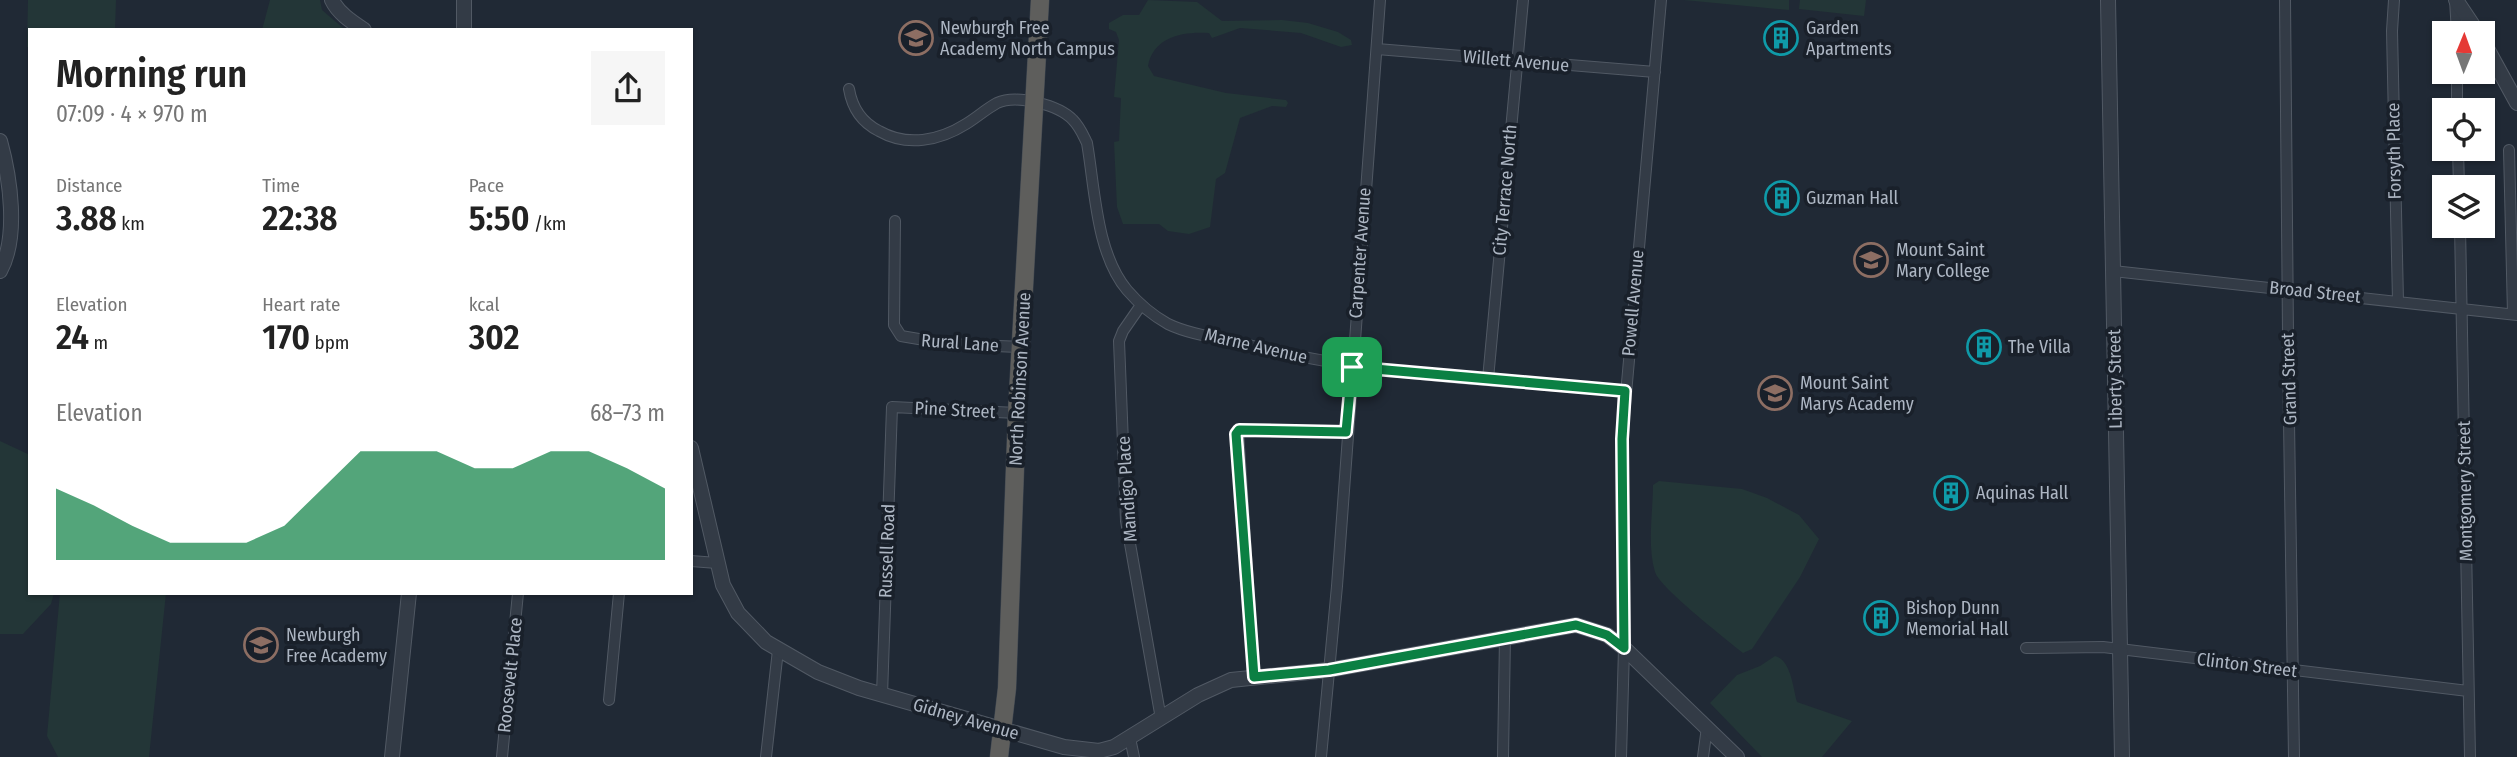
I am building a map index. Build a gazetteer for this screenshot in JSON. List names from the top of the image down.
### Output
{
  "streets": {
    "highway": ["North Robinson Avenue"],
    "street": [
      "Willett Avenue",
      "Forsyth Place",
      "City Terrace North",
      "Carpenter Avenue",
      "Broad Street",
      "Powell Avenue",
      "Rural Lane",
      "Marne Avenue",
      "Liberty Street",
      "Grand Street",
      "Pine Street",
      "Mandigo Place",
      "Montgomery Street",
      "Russell Road",
      "Clinton Street",
      "Roosevelt Place",
      "Gidney Avenue"
    ]
  },
  "crossings": [
    ["Willett Avenue", "City Terrace North"],
    ["Willett Avenue", "Carpenter Avenue"],
    ["Willett Avenue", "Powell Avenue"],
    ["Forsyth Place", "Broad Street"],
    ["City Terrace North", "Marne Avenue"],
    ["Carpenter Avenue", "Marne Avenue"],
    ["Carpenter Avenue", "Gidney Avenue"],
    ["Broad Street", "Liberty Street"],
    ["Broad Street", "Grand Street"],
    ["Broad Street", "Montgomery Street"],
    ["Powell Avenue", "Marne Avenue"],
    ["Powell Avenue", "Gidney Avenue"],
    ["Rural Lane", "North Robinson Avenue"],
    ["Marne Avenue", "North Robinson Avenue"],
    ["Marne Avenue", "Mandigo Place"],
    ["North Robinson Avenue", "Pine Street"],
    ["North Robinson Avenue", "Gidney Avenue"],
    ["Liberty Street", "Clinton Street"],
    ["Grand Street", "Clinton Street"],
    ["Pine Street", "Russell Road"],
    ["Mandigo Place", "Gidney Avenue"],
    ["Montgomery Street", "Clinton Street"],
    ["Russell Road", "Gidney Avenue"]
  ],
  "places": {
    "school or university": [
      "Newburgh Free Academy North Campus",
      "Mount Saint Mary College",
      "Mount Saint Marys Academy",
      "Newburgh Free Academy"
    ],
    "building": [
      "Garden Apartments",
      "Guzman Hall",
      "The Villa",
      "Aquinas Hall",
      "Bishop Dunn Memorial Hall"
    ]
  },
  "north": "top",
  "page": {
    "heading": ["Morning run", "07:09 · 4 × 970 m"],
    "stats": [
      ["Distance", "3.88 km"],
      ["Time", "22:38"],
      ["Pace", "5:50 /km"],
      ["Elevation", "24 m"],
      ["Heart rate", "170 bpm"],
      ["kcal", "302"]
    ],
    "chart": ["Elevation", "68–73 m"]
  }
}
